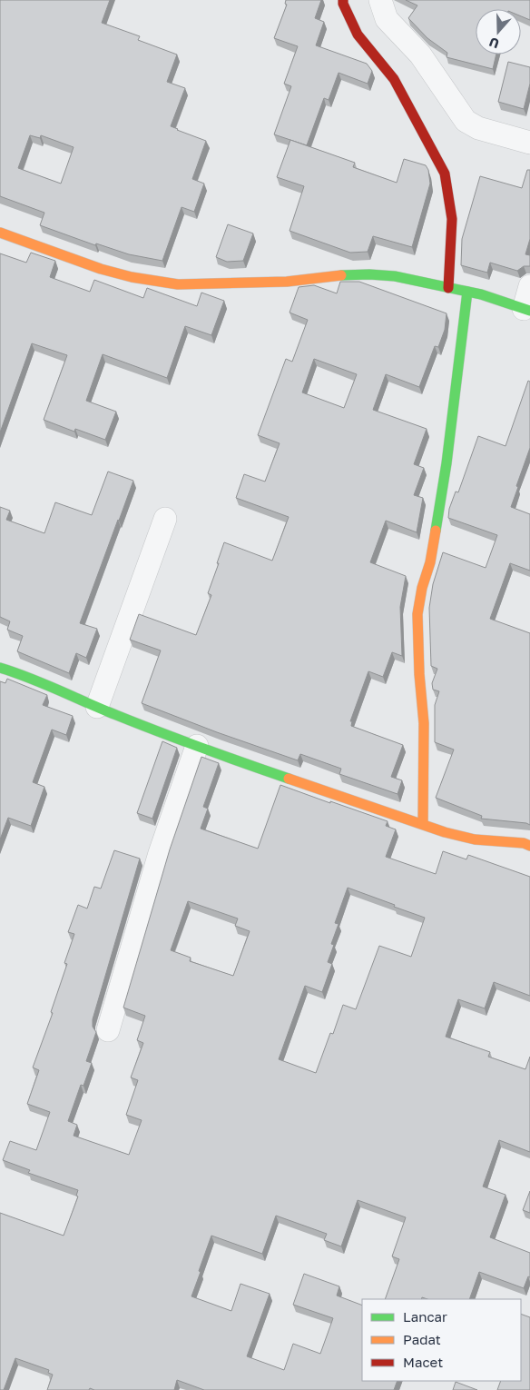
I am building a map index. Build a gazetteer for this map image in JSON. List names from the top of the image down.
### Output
{
  "legend": ["Lancar", "Padat", "Macet"],
  "north": "bottom"
}
